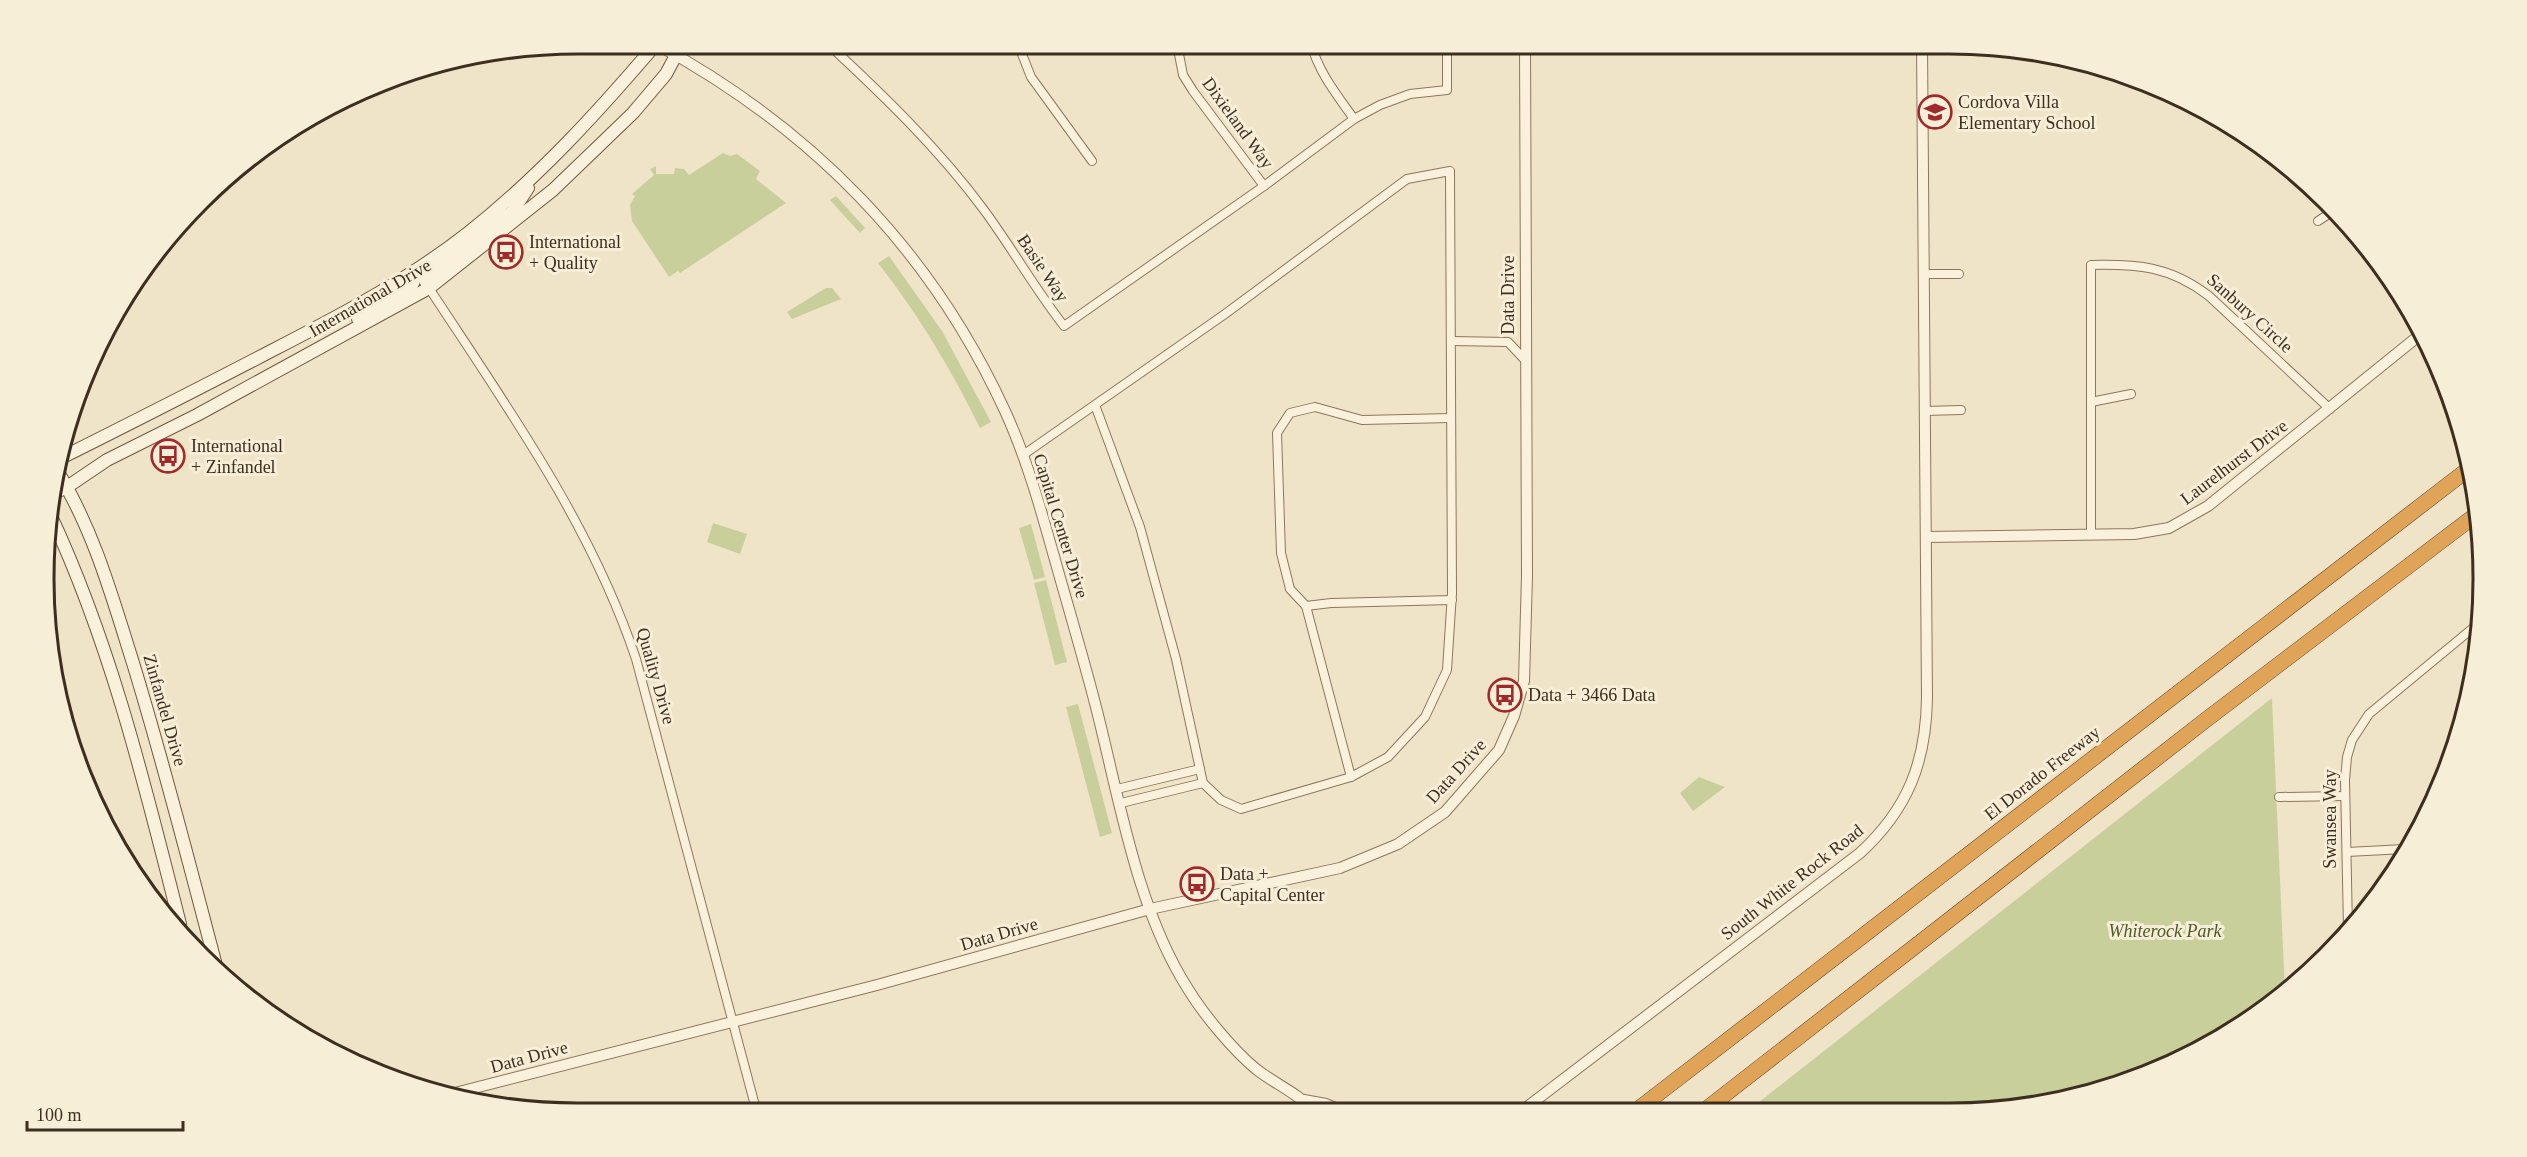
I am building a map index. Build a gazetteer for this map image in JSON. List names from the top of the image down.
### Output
{
  "streets": {
    "highway": ["El Dorado Freeway"],
    "main road": ["International Drive", "Zinfandel Drive"],
    "street": [
      "Dixieland Way",
      "Basie Way",
      "Data Drive",
      "Sanbury Circle",
      "Laurelhurst Drive",
      "Capital Center Drive",
      "Quality Drive",
      "Swansea Way",
      "South White Rock Road"
    ]
  },
  "crossings": [
    ["Dixieland Way", "Basie Way"],
    ["Data Drive", "Capital Center Drive"],
    ["Data Drive", "Quality Drive"],
    ["International Drive", "Capital Center Drive"],
    ["International Drive", "Quality Drive"],
    ["International Drive", "Zinfandel Drive"],
    ["Sanbury Circle", "Laurelhurst Drive"],
    ["Laurelhurst Drive", "South White Rock Road"]
  ],
  "parks": ["Whiterock Park"],
  "places": {
    "school or university": ["Cordova Villa Elementary School"],
    "bus stop": [
      "International + Quality",
      "International + Zinfandel",
      "Data + 3466 Data",
      "Data + Capital Center"
    ]
  },
  "scale_bar": "100 m"
}
